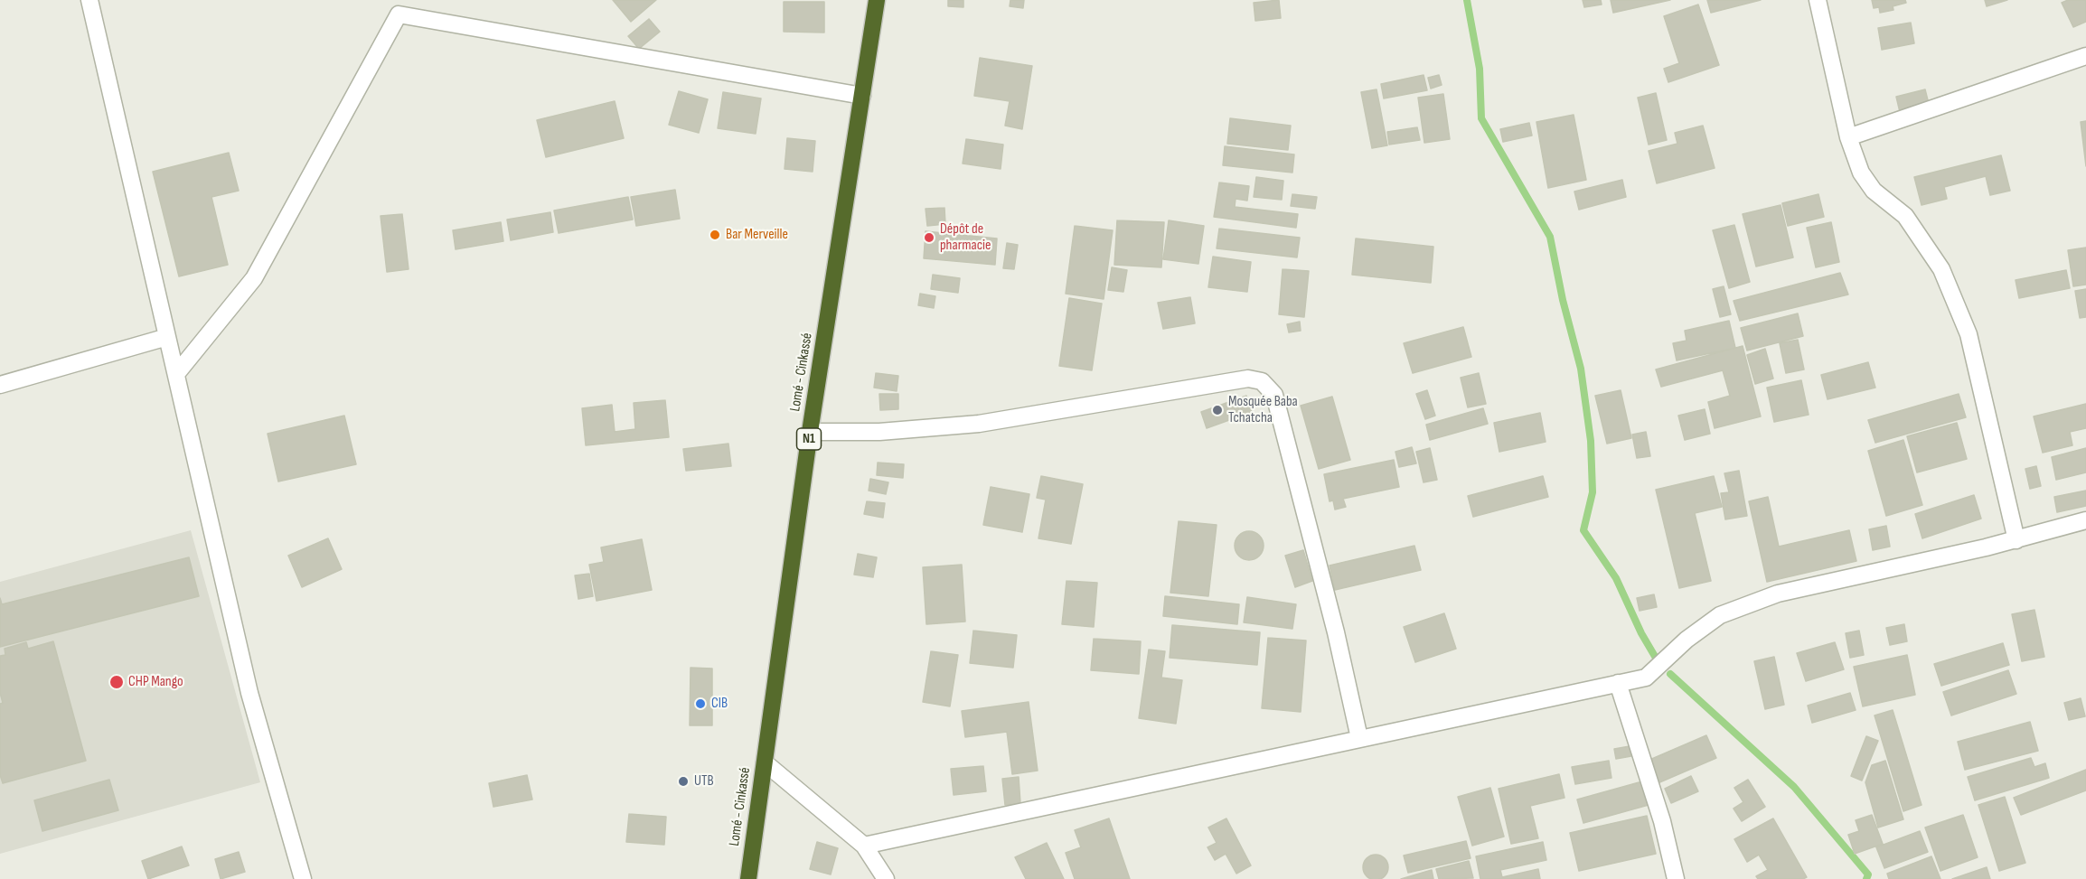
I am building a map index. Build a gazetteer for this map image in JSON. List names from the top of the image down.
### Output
{
  "streets": {
    "highway": ["Lomé - Cinkassé", "N1"]
  },
  "places": [
    "Bar Merveille",
    "Dépôt de pharmacie",
    "Mosquée Baba Tchatcha",
    "CHP Mango",
    "CIB",
    "UTB"
  ]
}
